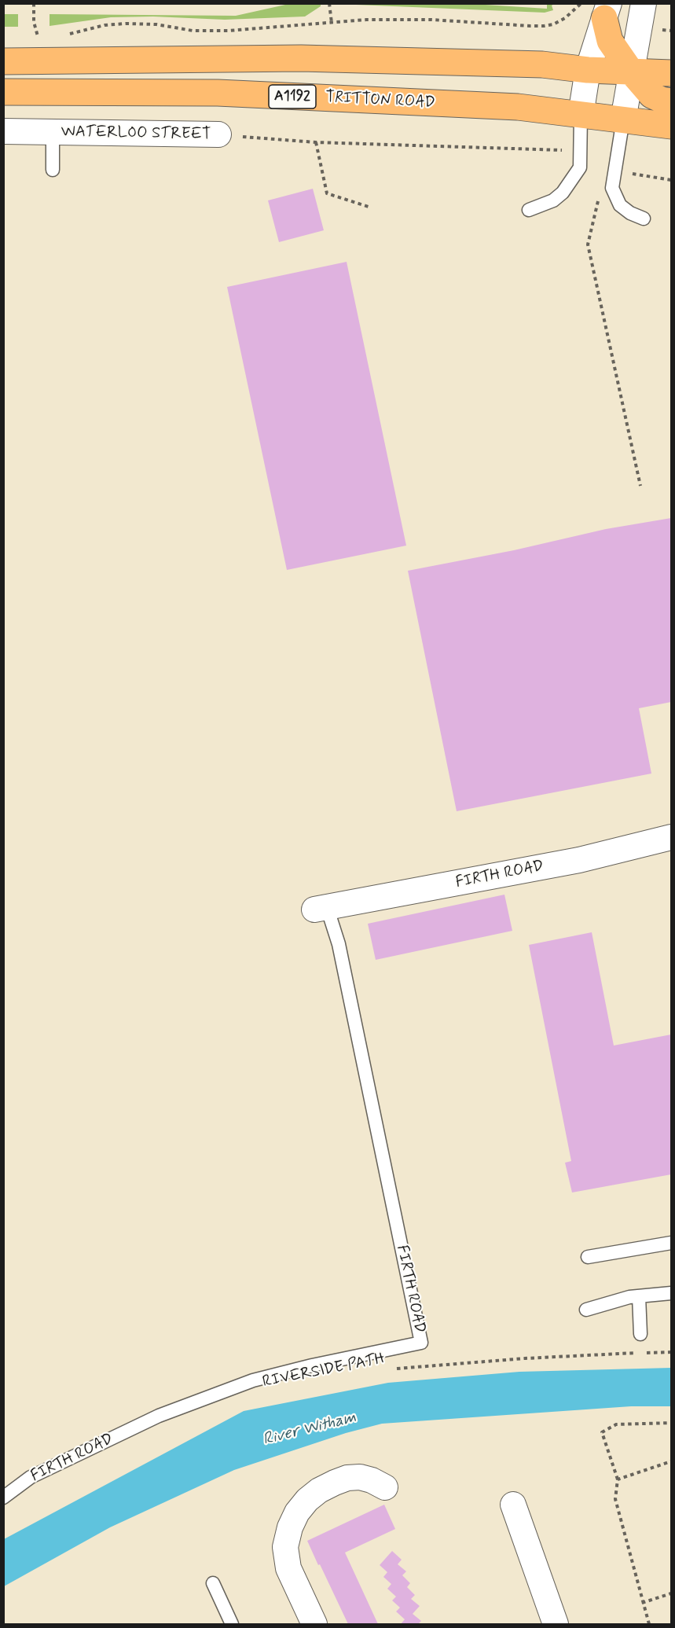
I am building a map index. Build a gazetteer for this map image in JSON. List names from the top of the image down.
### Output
{
  "streets": {
    "main road": ["A1192", "TRITTON ROAD"],
    "street": ["WATERLOO STREET", "FIRTH ROAD"],
    "path": ["RIVERSIDE PATH"]
  },
  "water": ["River Witham"]
}
